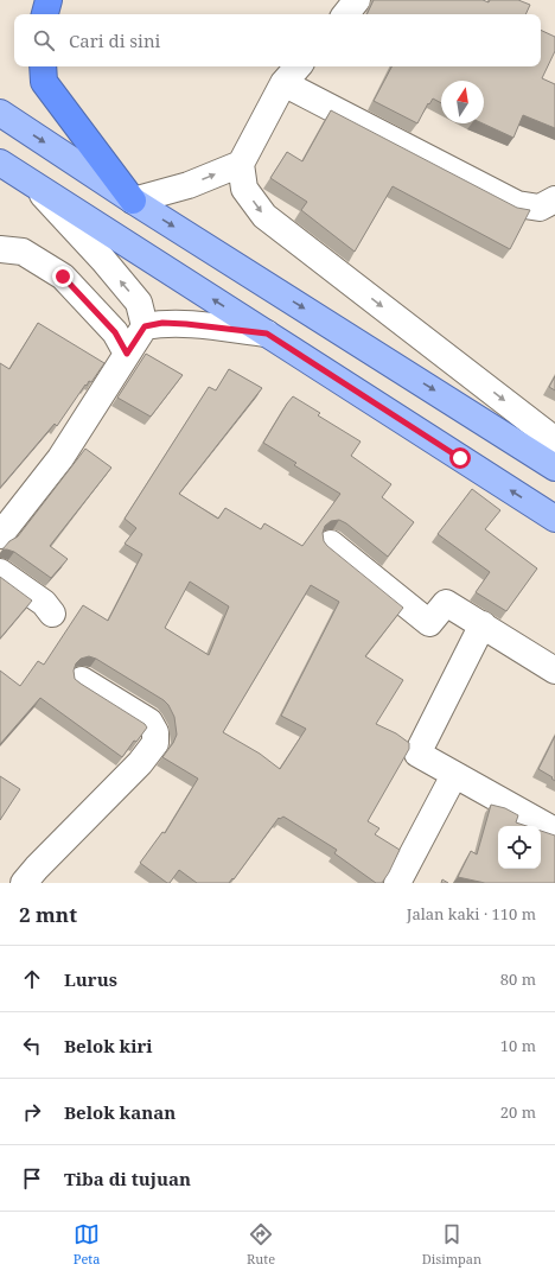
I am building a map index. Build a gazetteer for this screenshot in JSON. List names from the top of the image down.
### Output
{
  "north": "top",
  "page": {
    "search": "Cari di sini",
    "heading": ["2 mnt", "Jalan kaki · 110 m"],
    "list": [
      ["Lurus", "80 m"],
      ["Belok kiri", "10 m"],
      ["Belok kanan", "20 m"],
      "Tiba di tujuan"
    ],
    "nav": ["Peta", "Rute", "Disimpan"]
  }
}
